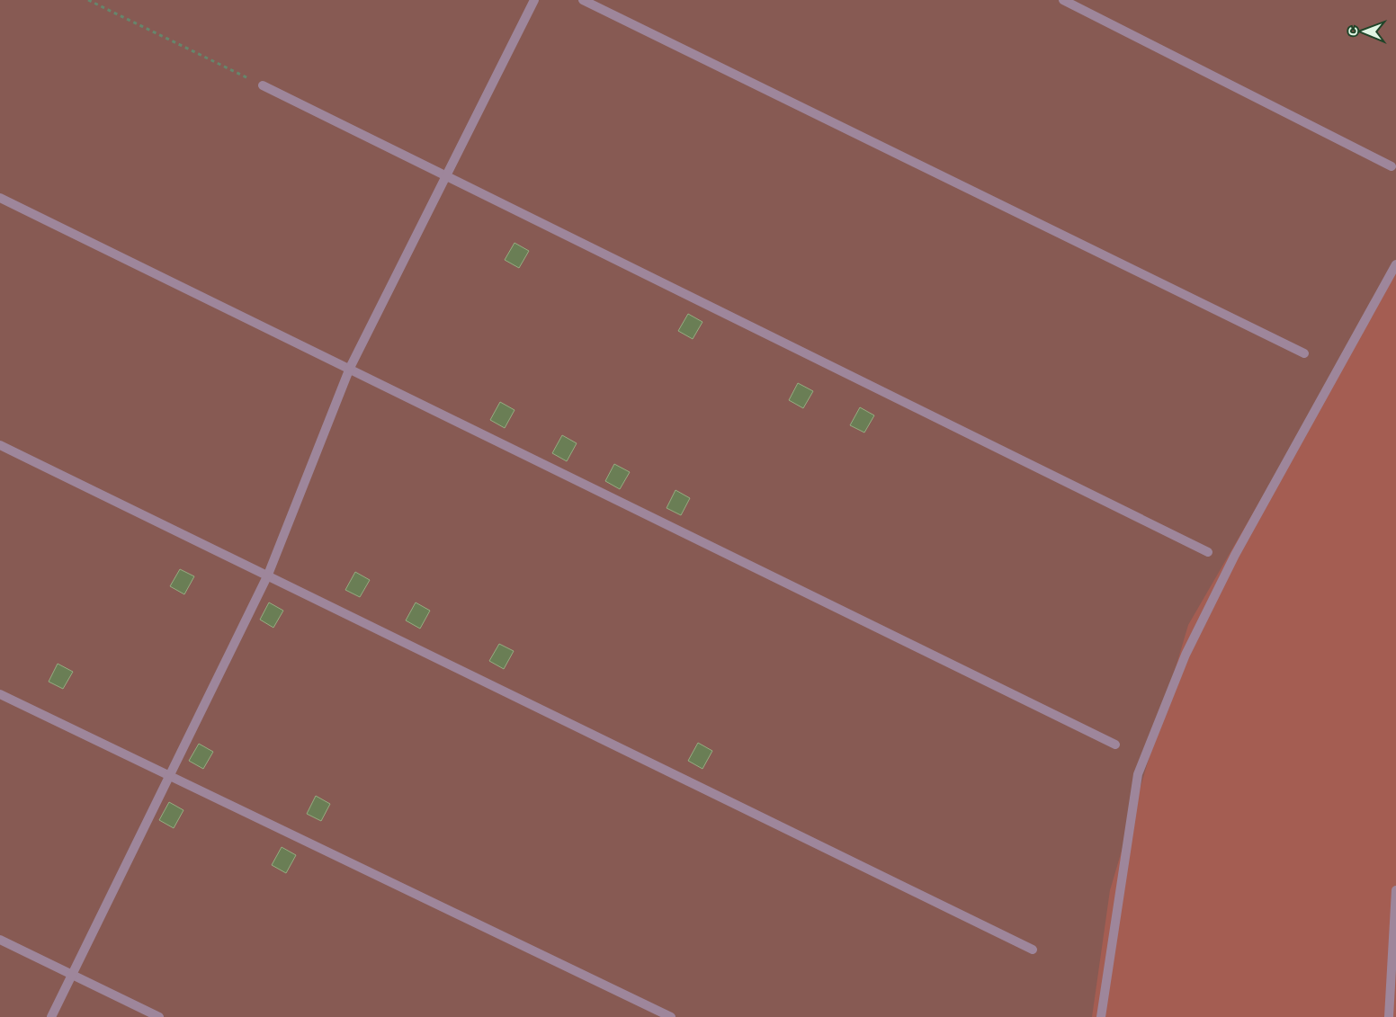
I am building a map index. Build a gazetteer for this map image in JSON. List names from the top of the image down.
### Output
{
  "north": "left"
}
